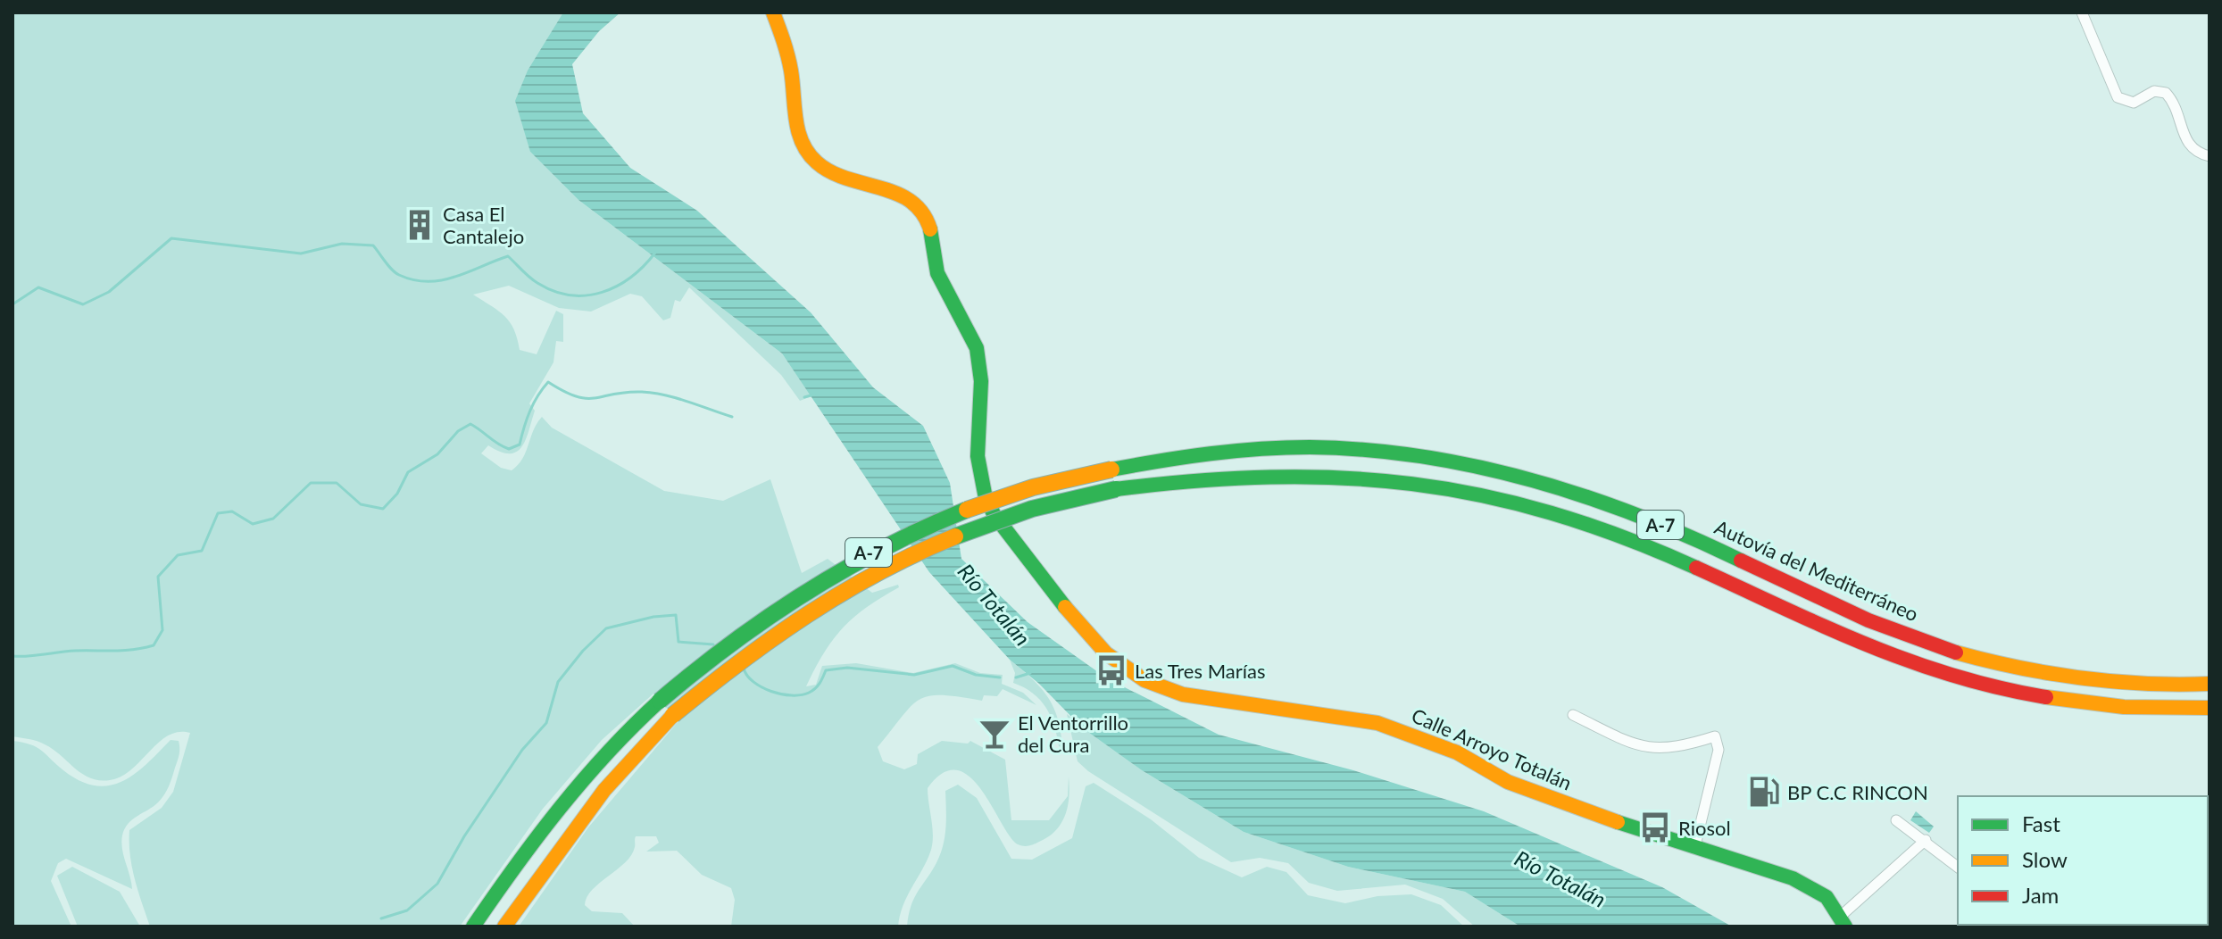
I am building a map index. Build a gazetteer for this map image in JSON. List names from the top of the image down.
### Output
{
  "streets": {
    "main road": ["A-7", "Autovía del Mediterráneo", "Calle Arroyo Totalán"]
  },
  "water": ["Río Totalán"],
  "places": {
    "building": ["Casa El Cantalejo"],
    "bus stop": ["Las Tres Marías", "Riosol"],
    "bar": ["El Ventorrillo del Cura"],
    "fuel station": ["BP C.C RINCON"]
  },
  "legend": ["Fast", "Slow", "Jam"]
}
